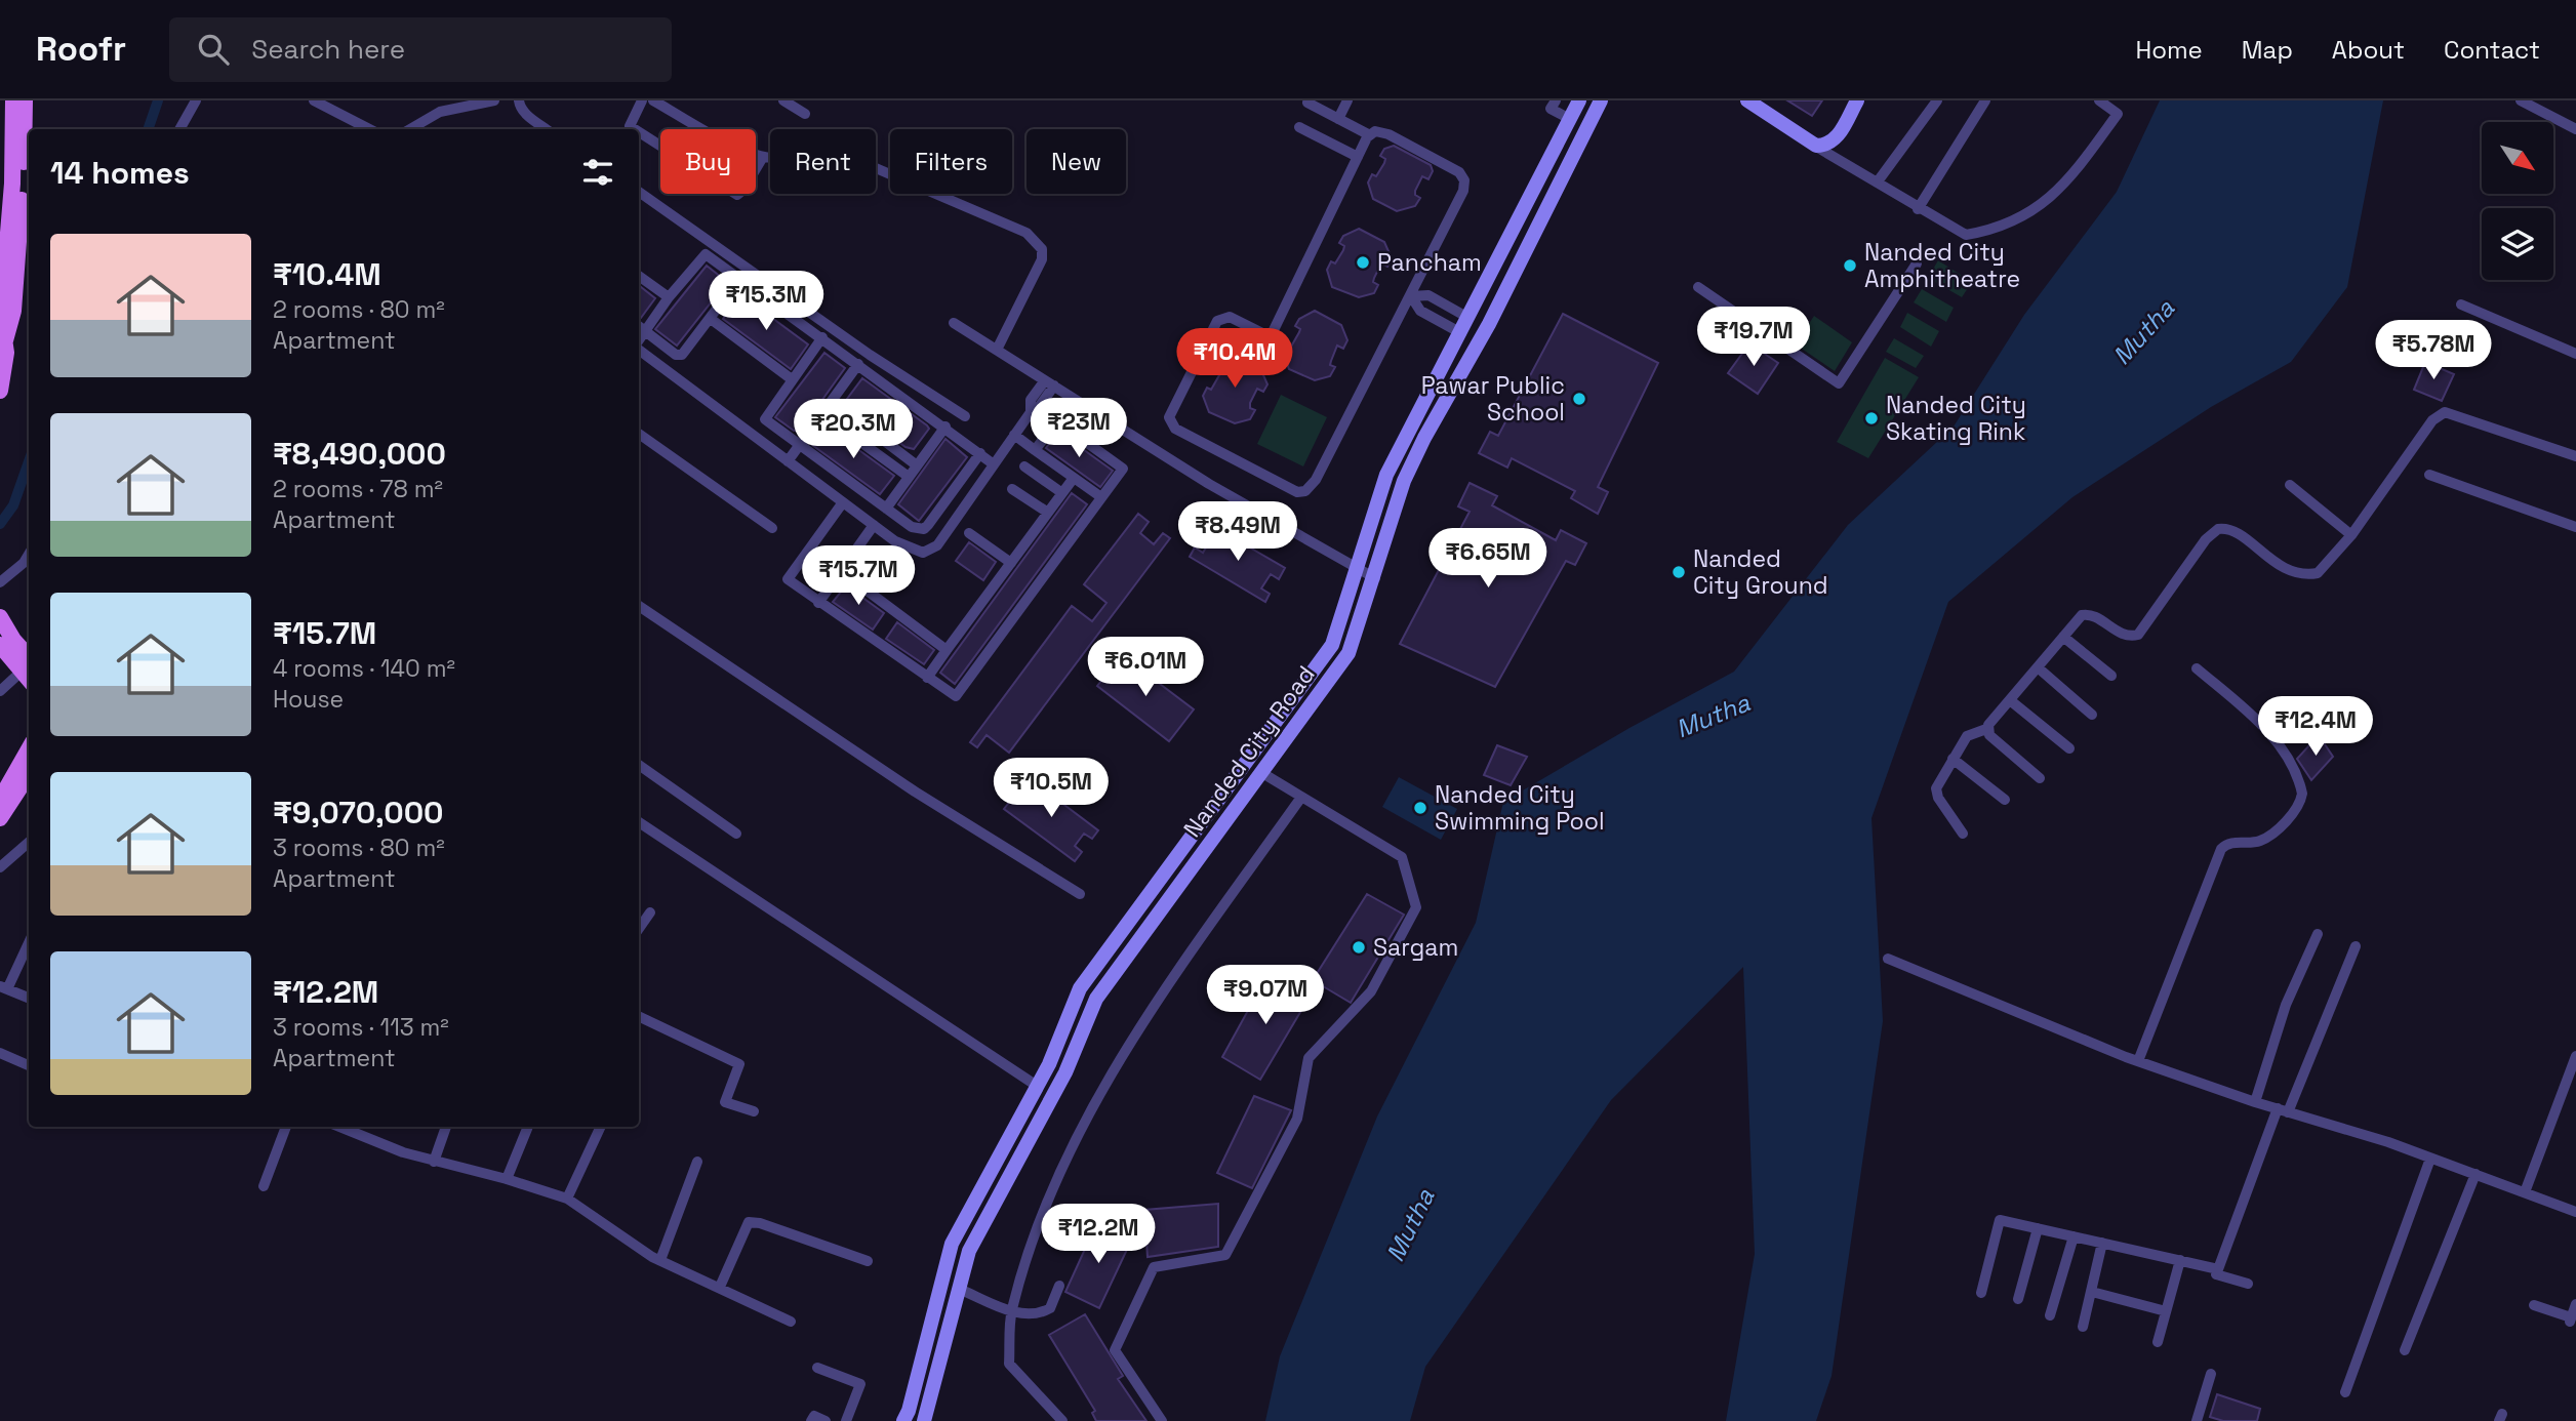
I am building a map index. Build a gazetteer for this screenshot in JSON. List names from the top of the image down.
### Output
{
  "streets": {
    "street": ["Nanded City Road"]
  },
  "water": ["Mutha"],
  "places": [
    "Pancham",
    "Nanded City Amphitheatre",
    "Pawar Public School",
    "Nanded City Skating Rink",
    "Nanded City Ground",
    "Nanded City Swimming Pool",
    "Sargam"
  ],
  "north": "bottom right",
  "page": {
    "header": "Roofr",
    "search": "Search here",
    "nav": [
      "Home",
      "Map",
      "About",
      "Contact"
    ],
    "chip": [
      "Buy",
      "Rent",
      "Filters",
      "New"
    ],
    "heading": "14 homes",
    "list": [
      {
        "name": "₹10.4M",
        "note": "2 rooms · 80 m² · Apartment"
      },
      {
        "name": "₹8,490,000",
        "note": "2 rooms · 78 m² · Apartment"
      },
      {
        "name": "₹15.7M",
        "note": "4 rooms · 140 m² · House"
      },
      {
        "name": "₹9,070,000",
        "note": "3 rooms · 80 m² · Apartment"
      },
      {
        "name": "₹12.2M",
        "note": "3 rooms · 113 m² · Apartment"
      }
    ],
    "price": [
      "₹15.3M",
      "₹19.7M",
      "₹5.78M",
      "₹10.4M",
      "₹23M",
      "₹20.3M",
      "₹8.49M",
      "₹6.65M",
      "₹15.7M",
      "₹6.01M",
      "₹12.4M",
      "₹10.5M",
      "₹9.07M",
      "₹12.2M"
    ]
  }
}
